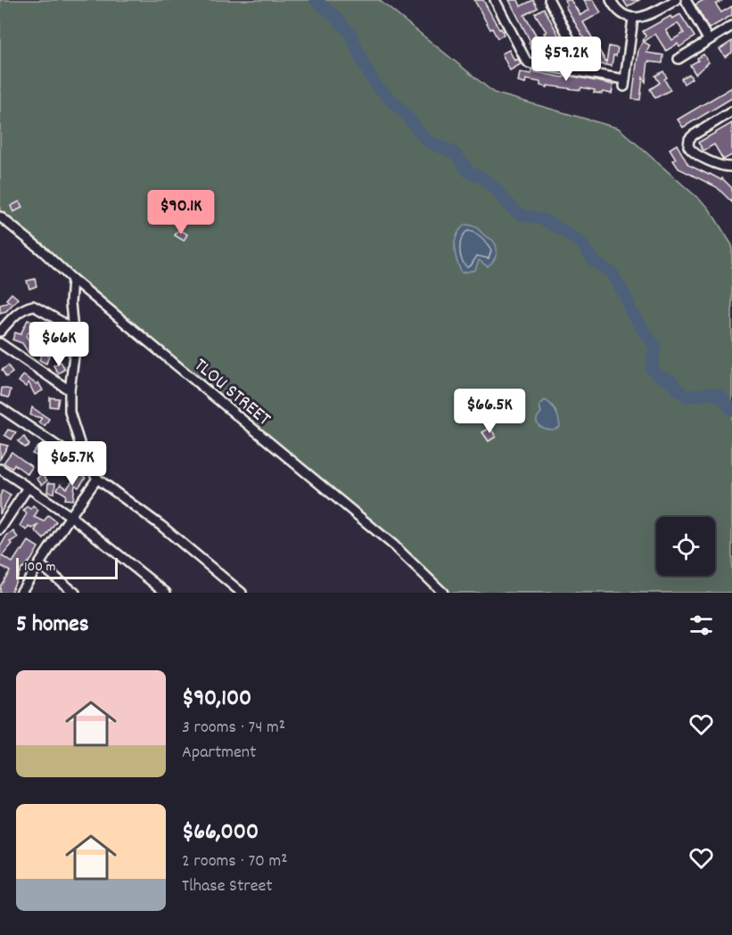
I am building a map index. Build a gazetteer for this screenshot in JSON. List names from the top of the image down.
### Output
{
  "streets": {
    "street": ["TLOU STREET"]
  },
  "scale_bar": "100 m",
  "page": {
    "price": [
      "$59.2K",
      "$90.1K",
      "$66K",
      "$66.5K",
      "$65.7K"
    ],
    "scale": "100 m",
    "heading": "5 homes",
    "list": [
      {
        "name": "$90,100",
        "note": "3 rooms · 74 m² · Apartment"
      },
      {
        "name": "$66,000",
        "note": "2 rooms · 70 m² · Tlhase Street"
      }
    ]
  }
}
